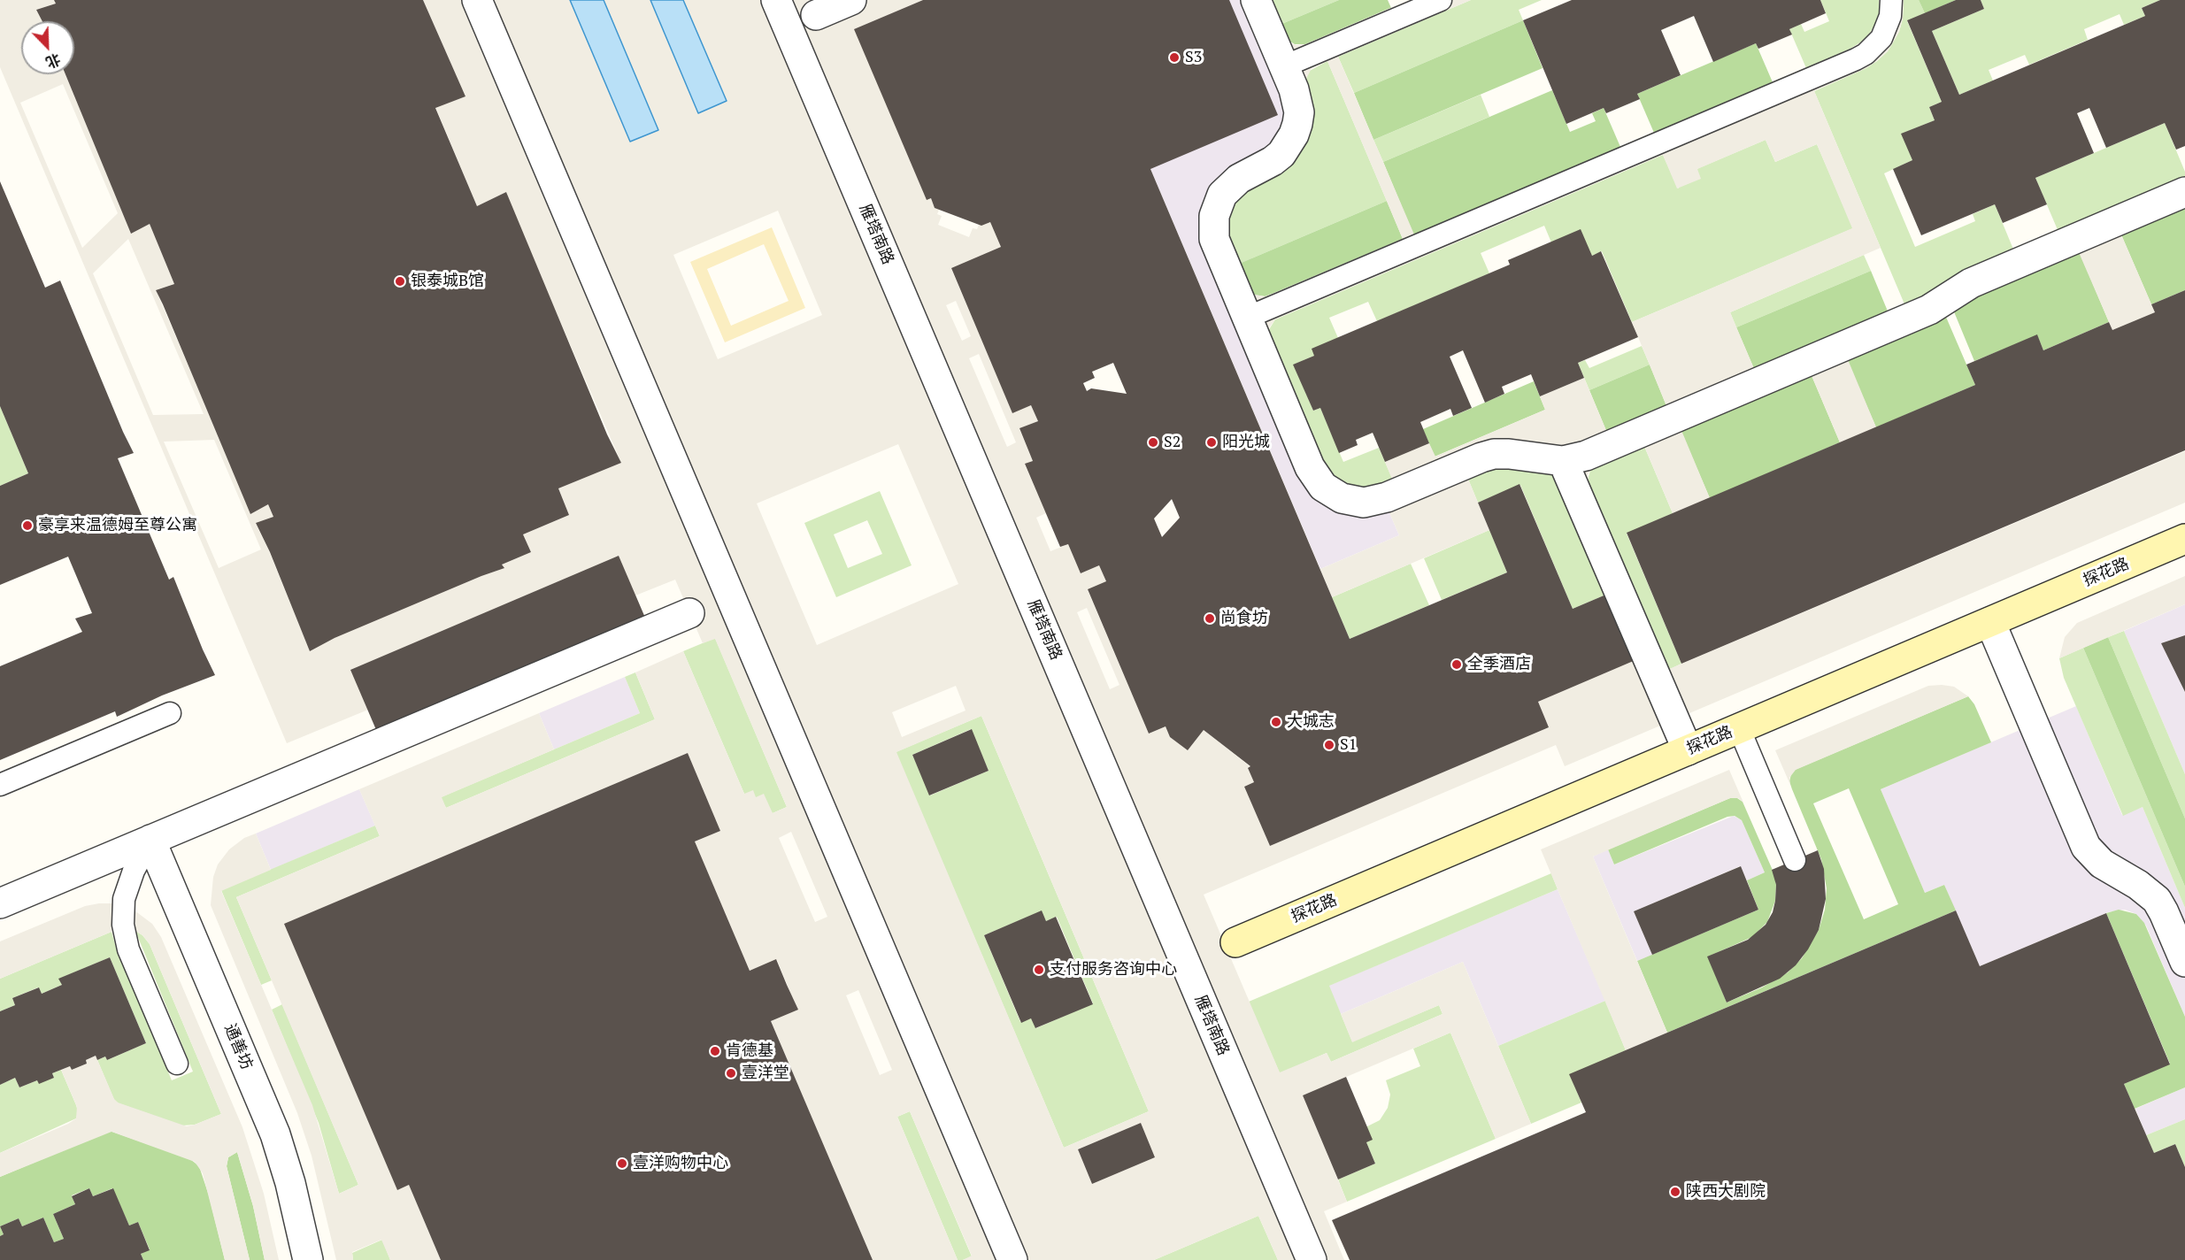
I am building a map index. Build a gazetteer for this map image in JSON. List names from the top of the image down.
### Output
{
  "streets": {
    "street": ["雁塔南路", "探花路", "通善坊"]
  },
  "places": [
    "S3",
    "银泰城B馆",
    "S2",
    "阳光城",
    "豪享来温德姆至尊公寓",
    "尚食坊",
    "全季酒店",
    "大城志",
    "S1",
    "支付服务咨询中心",
    "肯德基",
    "壹洋堂",
    "壹洋购物中心",
    "陕西大剧院"
  ],
  "north": "bottom right"
}
